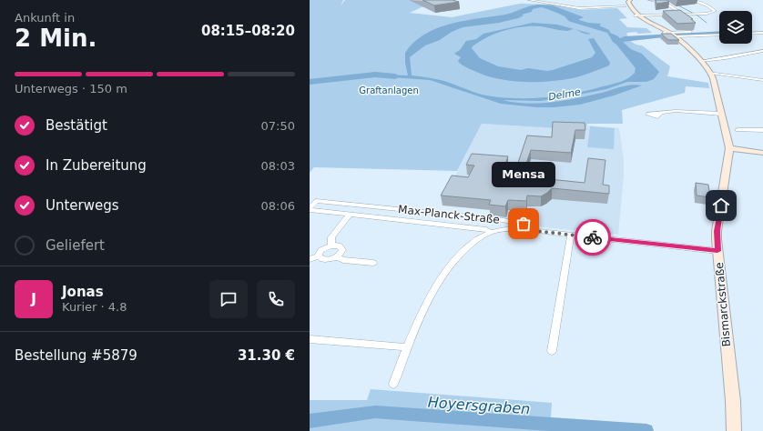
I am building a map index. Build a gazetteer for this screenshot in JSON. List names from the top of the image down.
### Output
{
  "streets": {
    "main road": ["Bismarckstraße"],
    "street": ["Max-Planck-Straße"]
  },
  "crossings": [
    ["Max-Planck-Straße", "Bismarckstraße"]
  ],
  "water": ["Delme", "Hoyersgraben"],
  "parks": ["Graftanlagen"],
  "places": ["Mensa"],
  "page": {
    "heading": ["2 Min.", "Ankunft in", "08:15–08:20"],
    "panel": [
      "Jonas",
      "Kurier · 4.8",
      "Bestellung #5879",
      "31.30 €"
    ],
    "bar": "Unterwegs · 150 m",
    "list": [
      ["Bestätigt", "07:50"],
      ["In Zubereitung", "08:03"],
      ["Unterwegs", "08:06"],
      "Geliefert"
    ],
    "bubble": "Mensa",
    "round": "J"
  }
}
